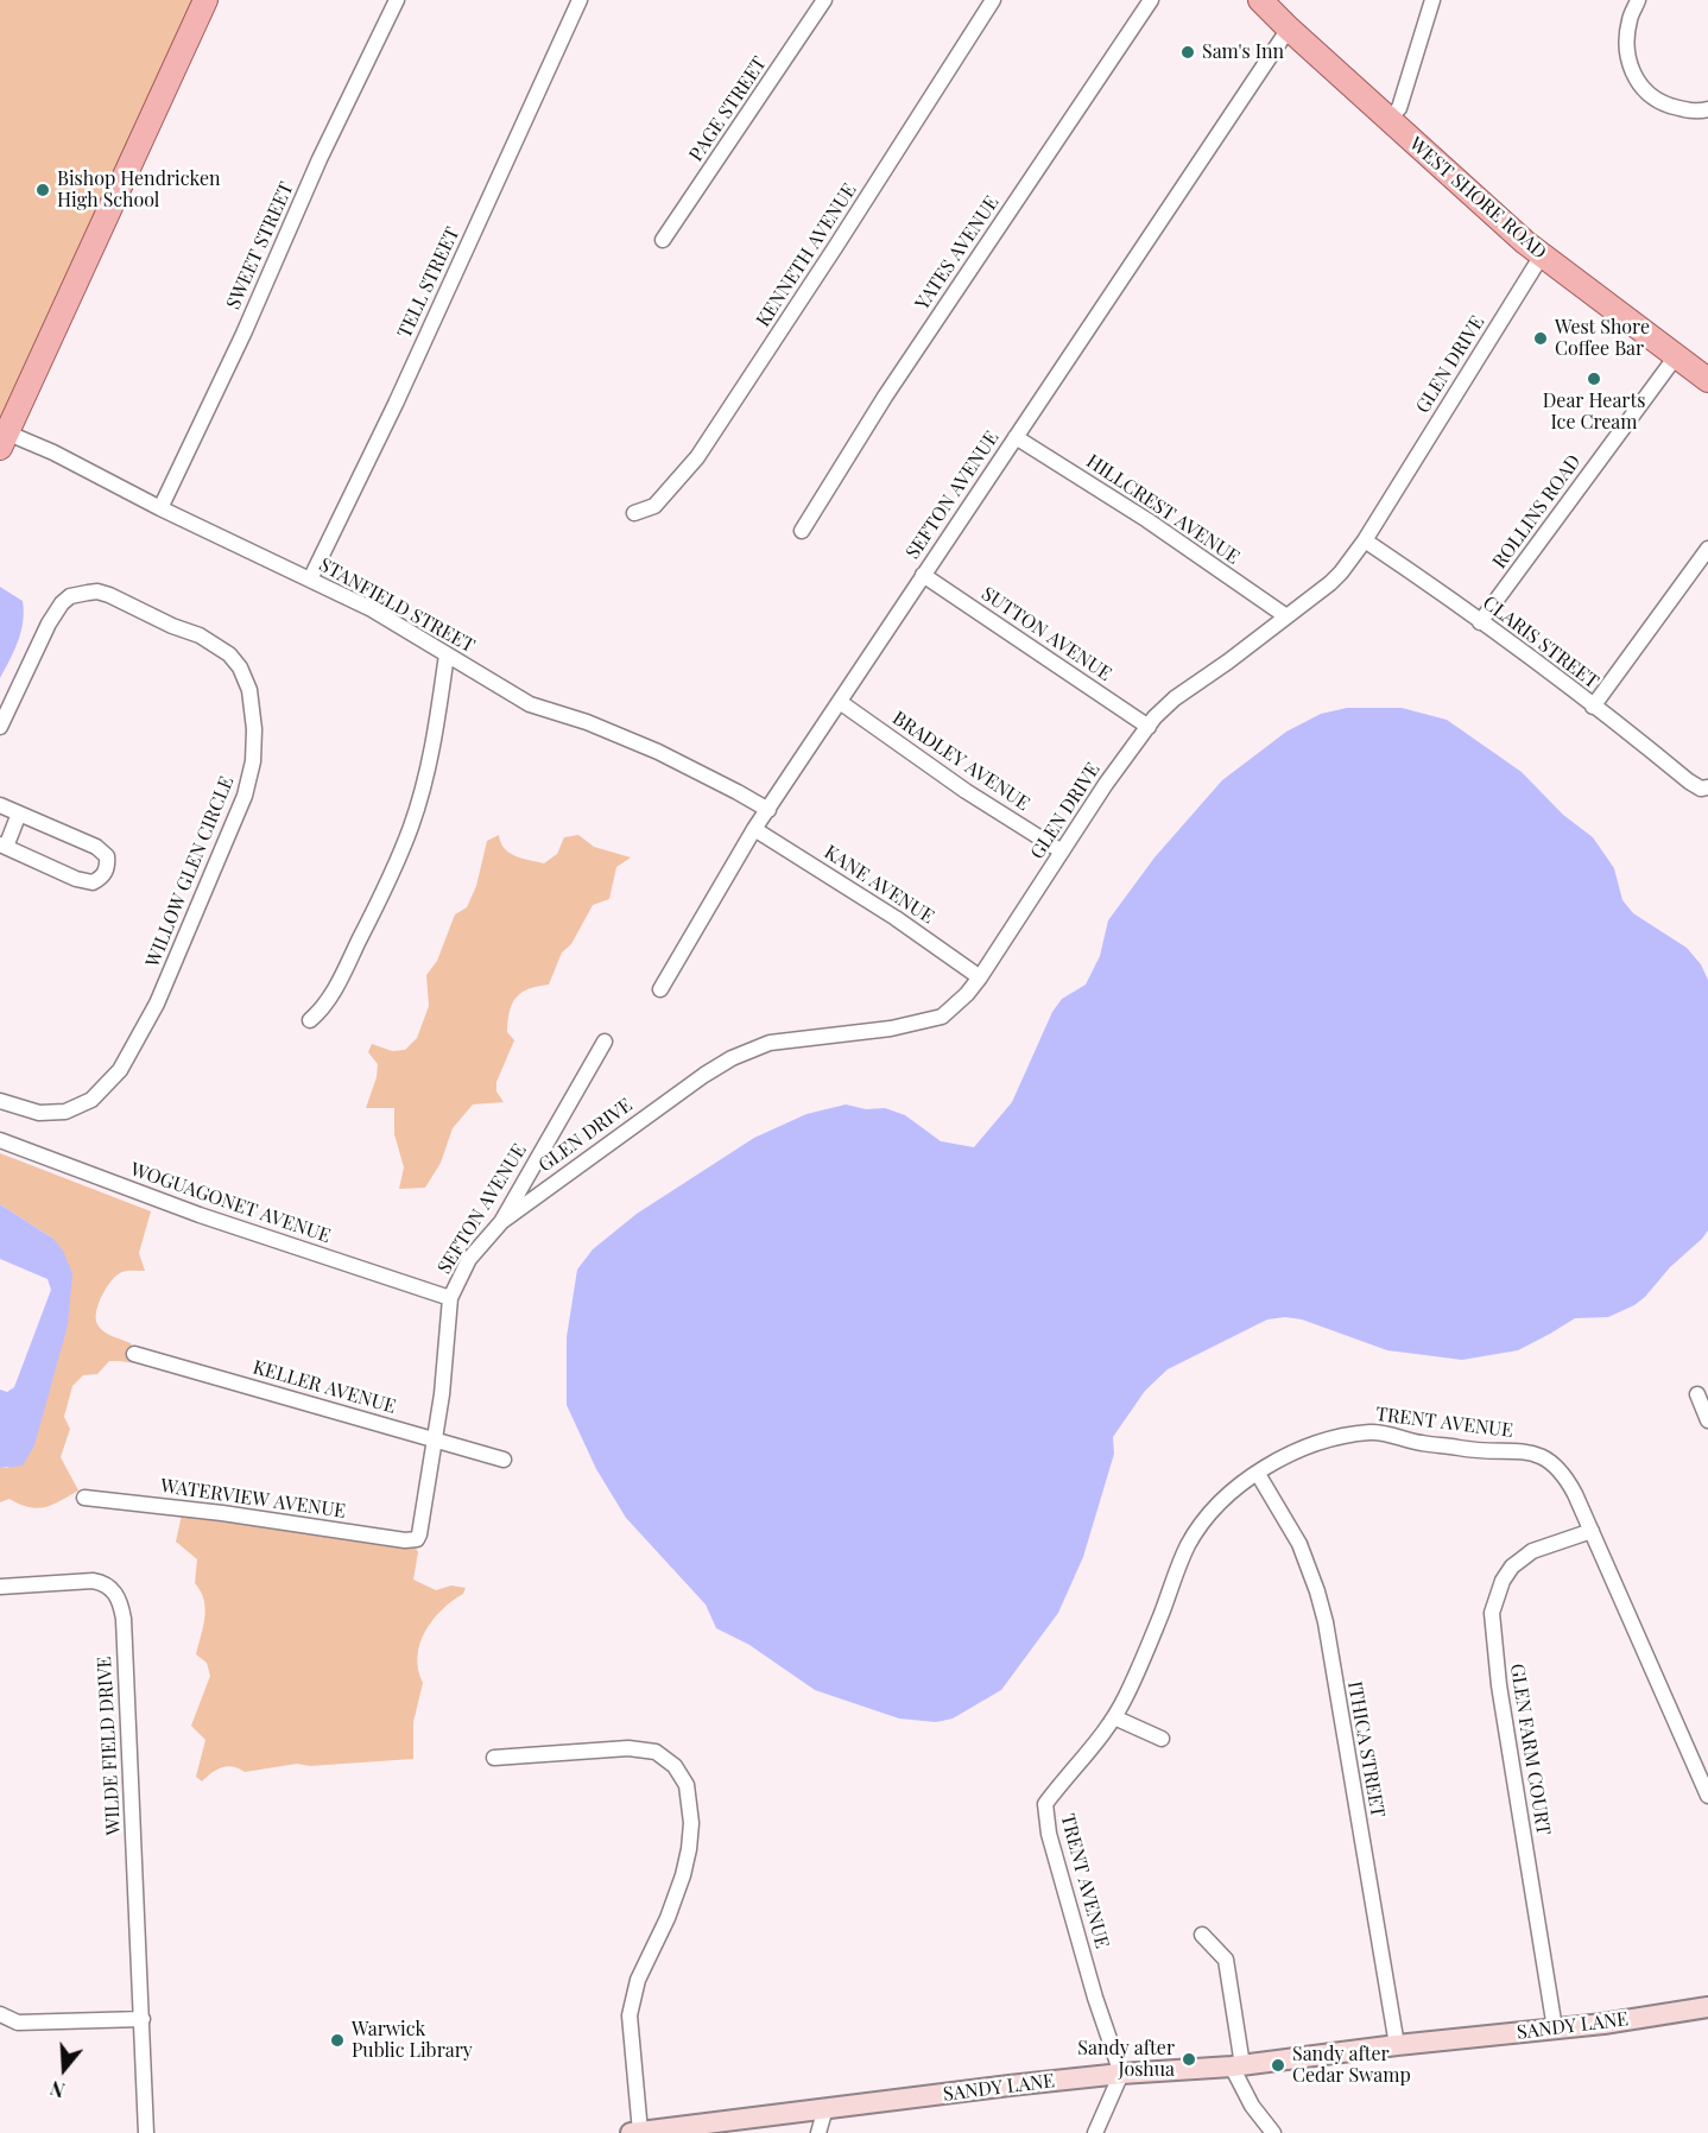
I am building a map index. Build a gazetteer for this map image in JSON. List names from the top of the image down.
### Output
{
  "streets": {
    "main road": ["WEST SHORE ROAD", "SANDY LANE"],
    "street": [
      "PAGE STREET",
      "SWEET STREET",
      "YATES AVENUE",
      "KENNETH AVENUE",
      "TELL STREET",
      "GLEN DRIVE",
      "SEFTON AVENUE",
      "HILLCREST AVENUE",
      "ROLLINS ROAD",
      "STANFIELD STREET",
      "SUTTON AVENUE",
      "CLARIS STREET",
      "BRADLEY AVENUE",
      "WILLOW GLEN CIRCLE",
      "KANE AVENUE",
      "WOGUAGONET AVENUE",
      "KELLER AVENUE",
      "TRENT AVENUE",
      "WATERVIEW AVENUE",
      "WILDE FIELD DRIVE",
      "ITHICA STREET",
      "GLEN FARM COURT"
    ]
  },
  "crossings": [
    ["WEST SHORE ROAD", "GLEN DRIVE"],
    ["WEST SHORE ROAD", "SEFTON AVENUE"],
    ["WEST SHORE ROAD", "ROLLINS ROAD"],
    ["SWEET STREET", "STANFIELD STREET"],
    ["TELL STREET", "STANFIELD STREET"],
    ["GLEN DRIVE", "SEFTON AVENUE"],
    ["GLEN DRIVE", "HILLCREST AVENUE"],
    ["GLEN DRIVE", "SUTTON AVENUE"],
    ["GLEN DRIVE", "CLARIS STREET"],
    ["GLEN DRIVE", "BRADLEY AVENUE"],
    ["GLEN DRIVE", "KANE AVENUE"],
    ["SEFTON AVENUE", "HILLCREST AVENUE"],
    ["SEFTON AVENUE", "STANFIELD STREET"],
    ["SEFTON AVENUE", "SUTTON AVENUE"],
    ["SEFTON AVENUE", "BRADLEY AVENUE"],
    ["SEFTON AVENUE", "KANE AVENUE"],
    ["SEFTON AVENUE", "WOGUAGONET AVENUE"],
    ["SEFTON AVENUE", "KELLER AVENUE"],
    ["SEFTON AVENUE", "WATERVIEW AVENUE"],
    ["ROLLINS ROAD", "CLARIS STREET"],
    ["TRENT AVENUE", "ITHICA STREET"],
    ["TRENT AVENUE", "GLEN FARM COURT"],
    ["TRENT AVENUE", "SANDY LANE"],
    ["ITHICA STREET", "SANDY LANE"],
    ["GLEN FARM COURT", "SANDY LANE"]
  ],
  "places": [
    "Sam's Inn",
    "Bishop Hendricken High School",
    "West Shore Coffee Bar",
    "Dear Hearts Ice Cream",
    "Warwick Public Library",
    "Sandy after Joshua",
    "Sandy after Cedar Swamp"
  ],
  "north": "bottom"
}
